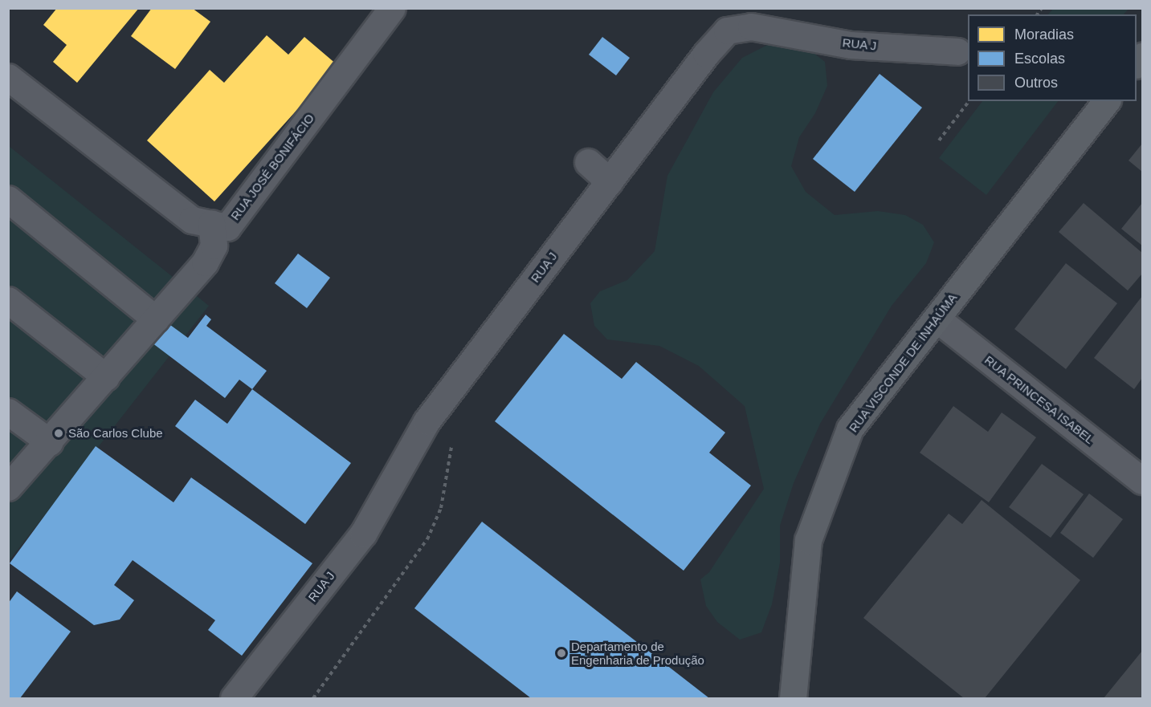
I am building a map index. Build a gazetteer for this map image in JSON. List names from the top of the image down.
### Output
{
  "streets": {
    "main road": ["RUA VISCONDE DE INHAÚMA"],
    "street": ["RUA J", "RUA JOSÉ BONIFÁCIO", "RUA PRINCESA ISABEL"]
  },
  "crossings": [
    ["RUA VISCONDE DE INHAÚMA", "RUA PRINCESA ISABEL"]
  ],
  "places": ["São Carlos Clube", "Departamento de Engenharia de Produção"],
  "legend": ["Moradias", "Escolas", "Outros"]
}
